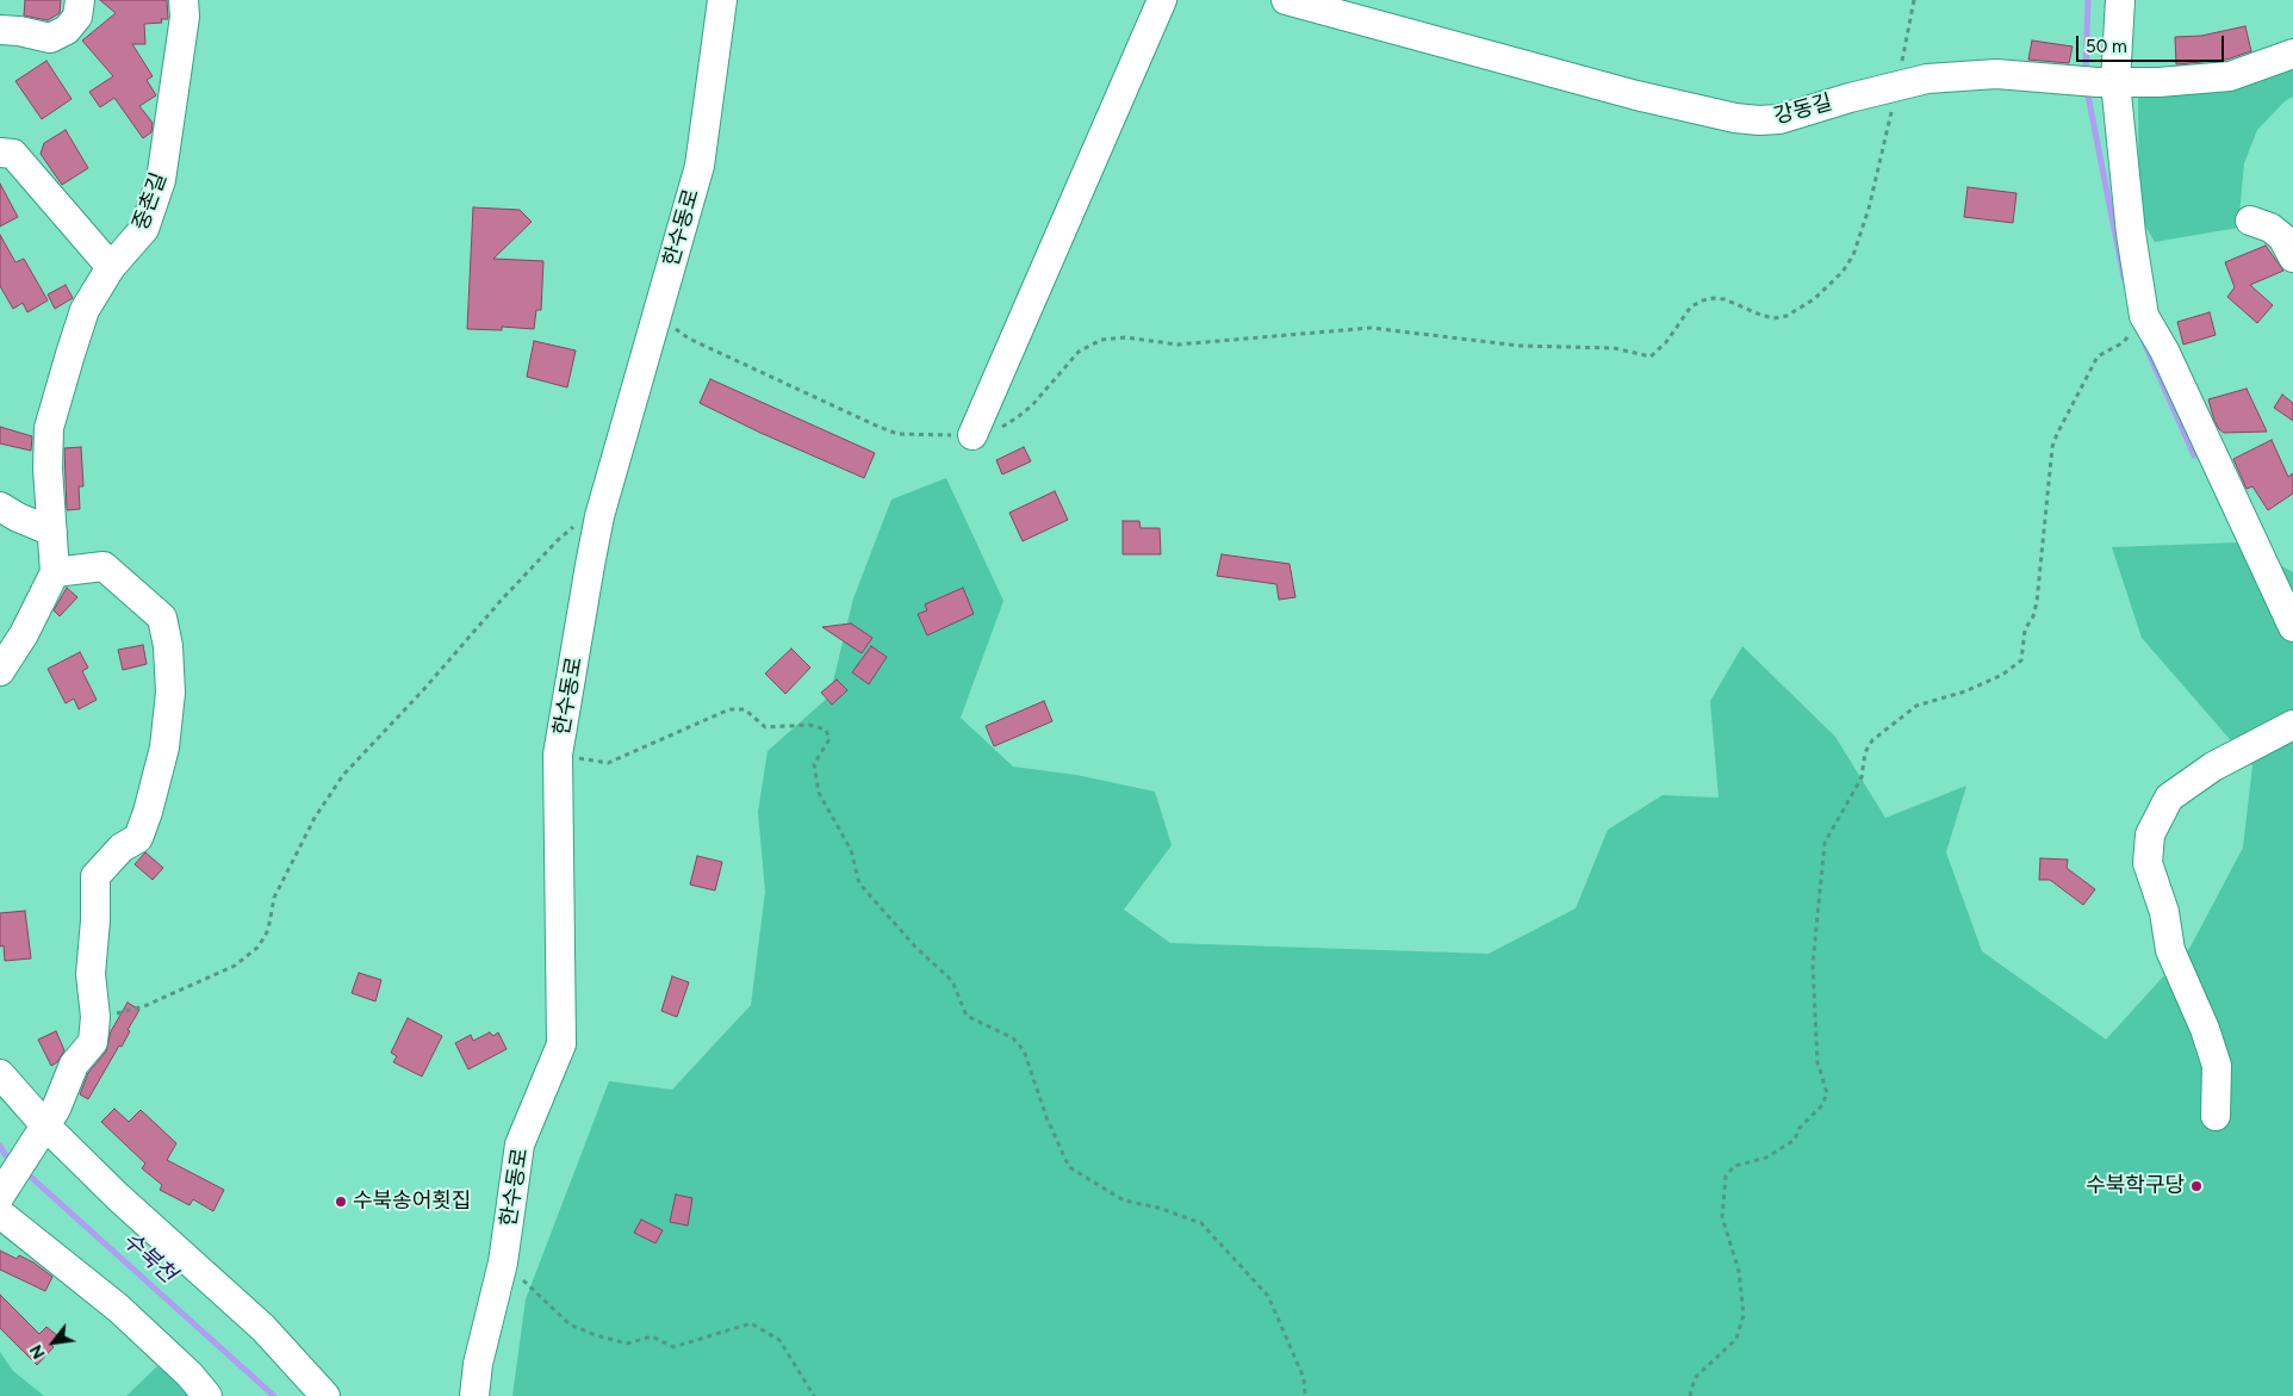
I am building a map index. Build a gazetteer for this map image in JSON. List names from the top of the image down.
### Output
{
  "streets": {
    "street": ["강동길", "중촌길", "한수동로"]
  },
  "water": ["수북천"],
  "places": ["수북학구당", "수북송어횟집"],
  "scale_bar": "50 m",
  "north": "bottom left"
}
